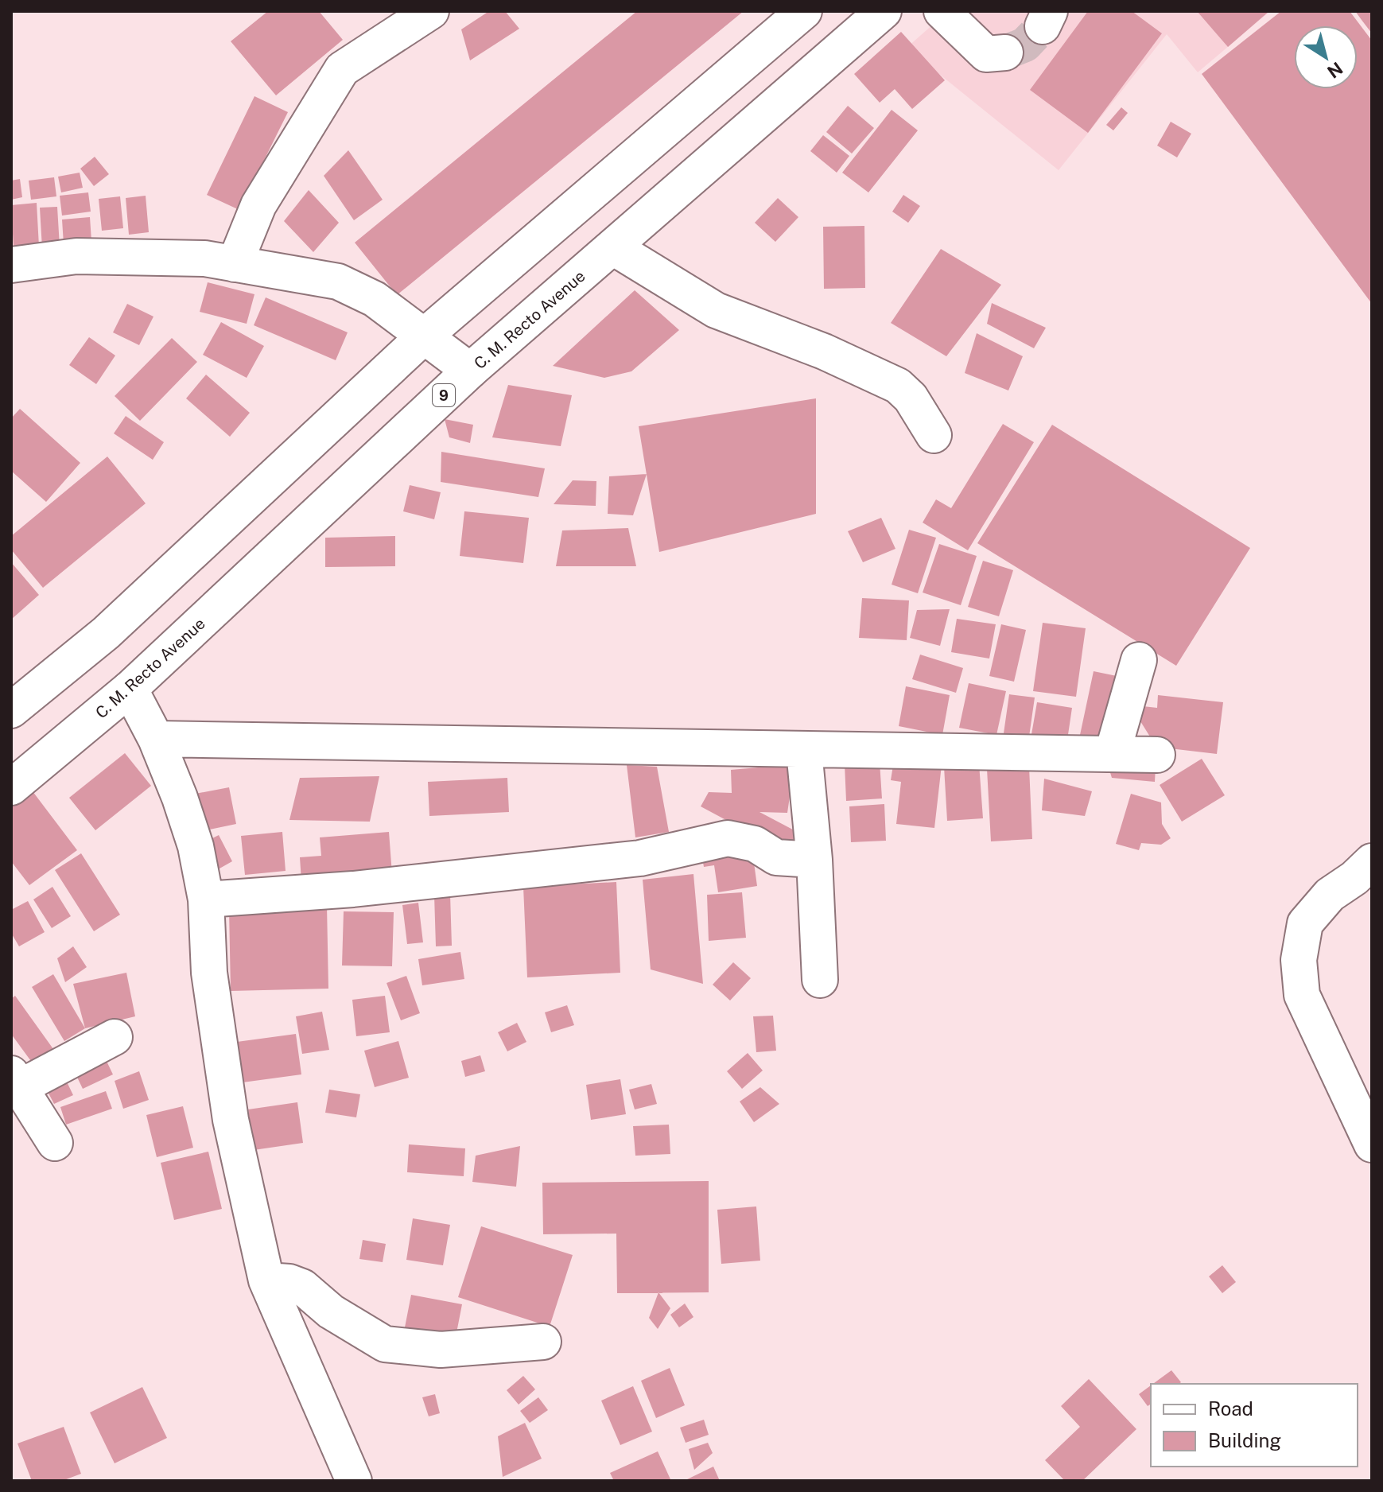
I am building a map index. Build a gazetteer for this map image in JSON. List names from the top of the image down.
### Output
{
  "streets": {
    "main road": ["C. M. Recto Avenue", "9"]
  },
  "legend": ["Road", "Building"],
  "north": "bottom right"
}
